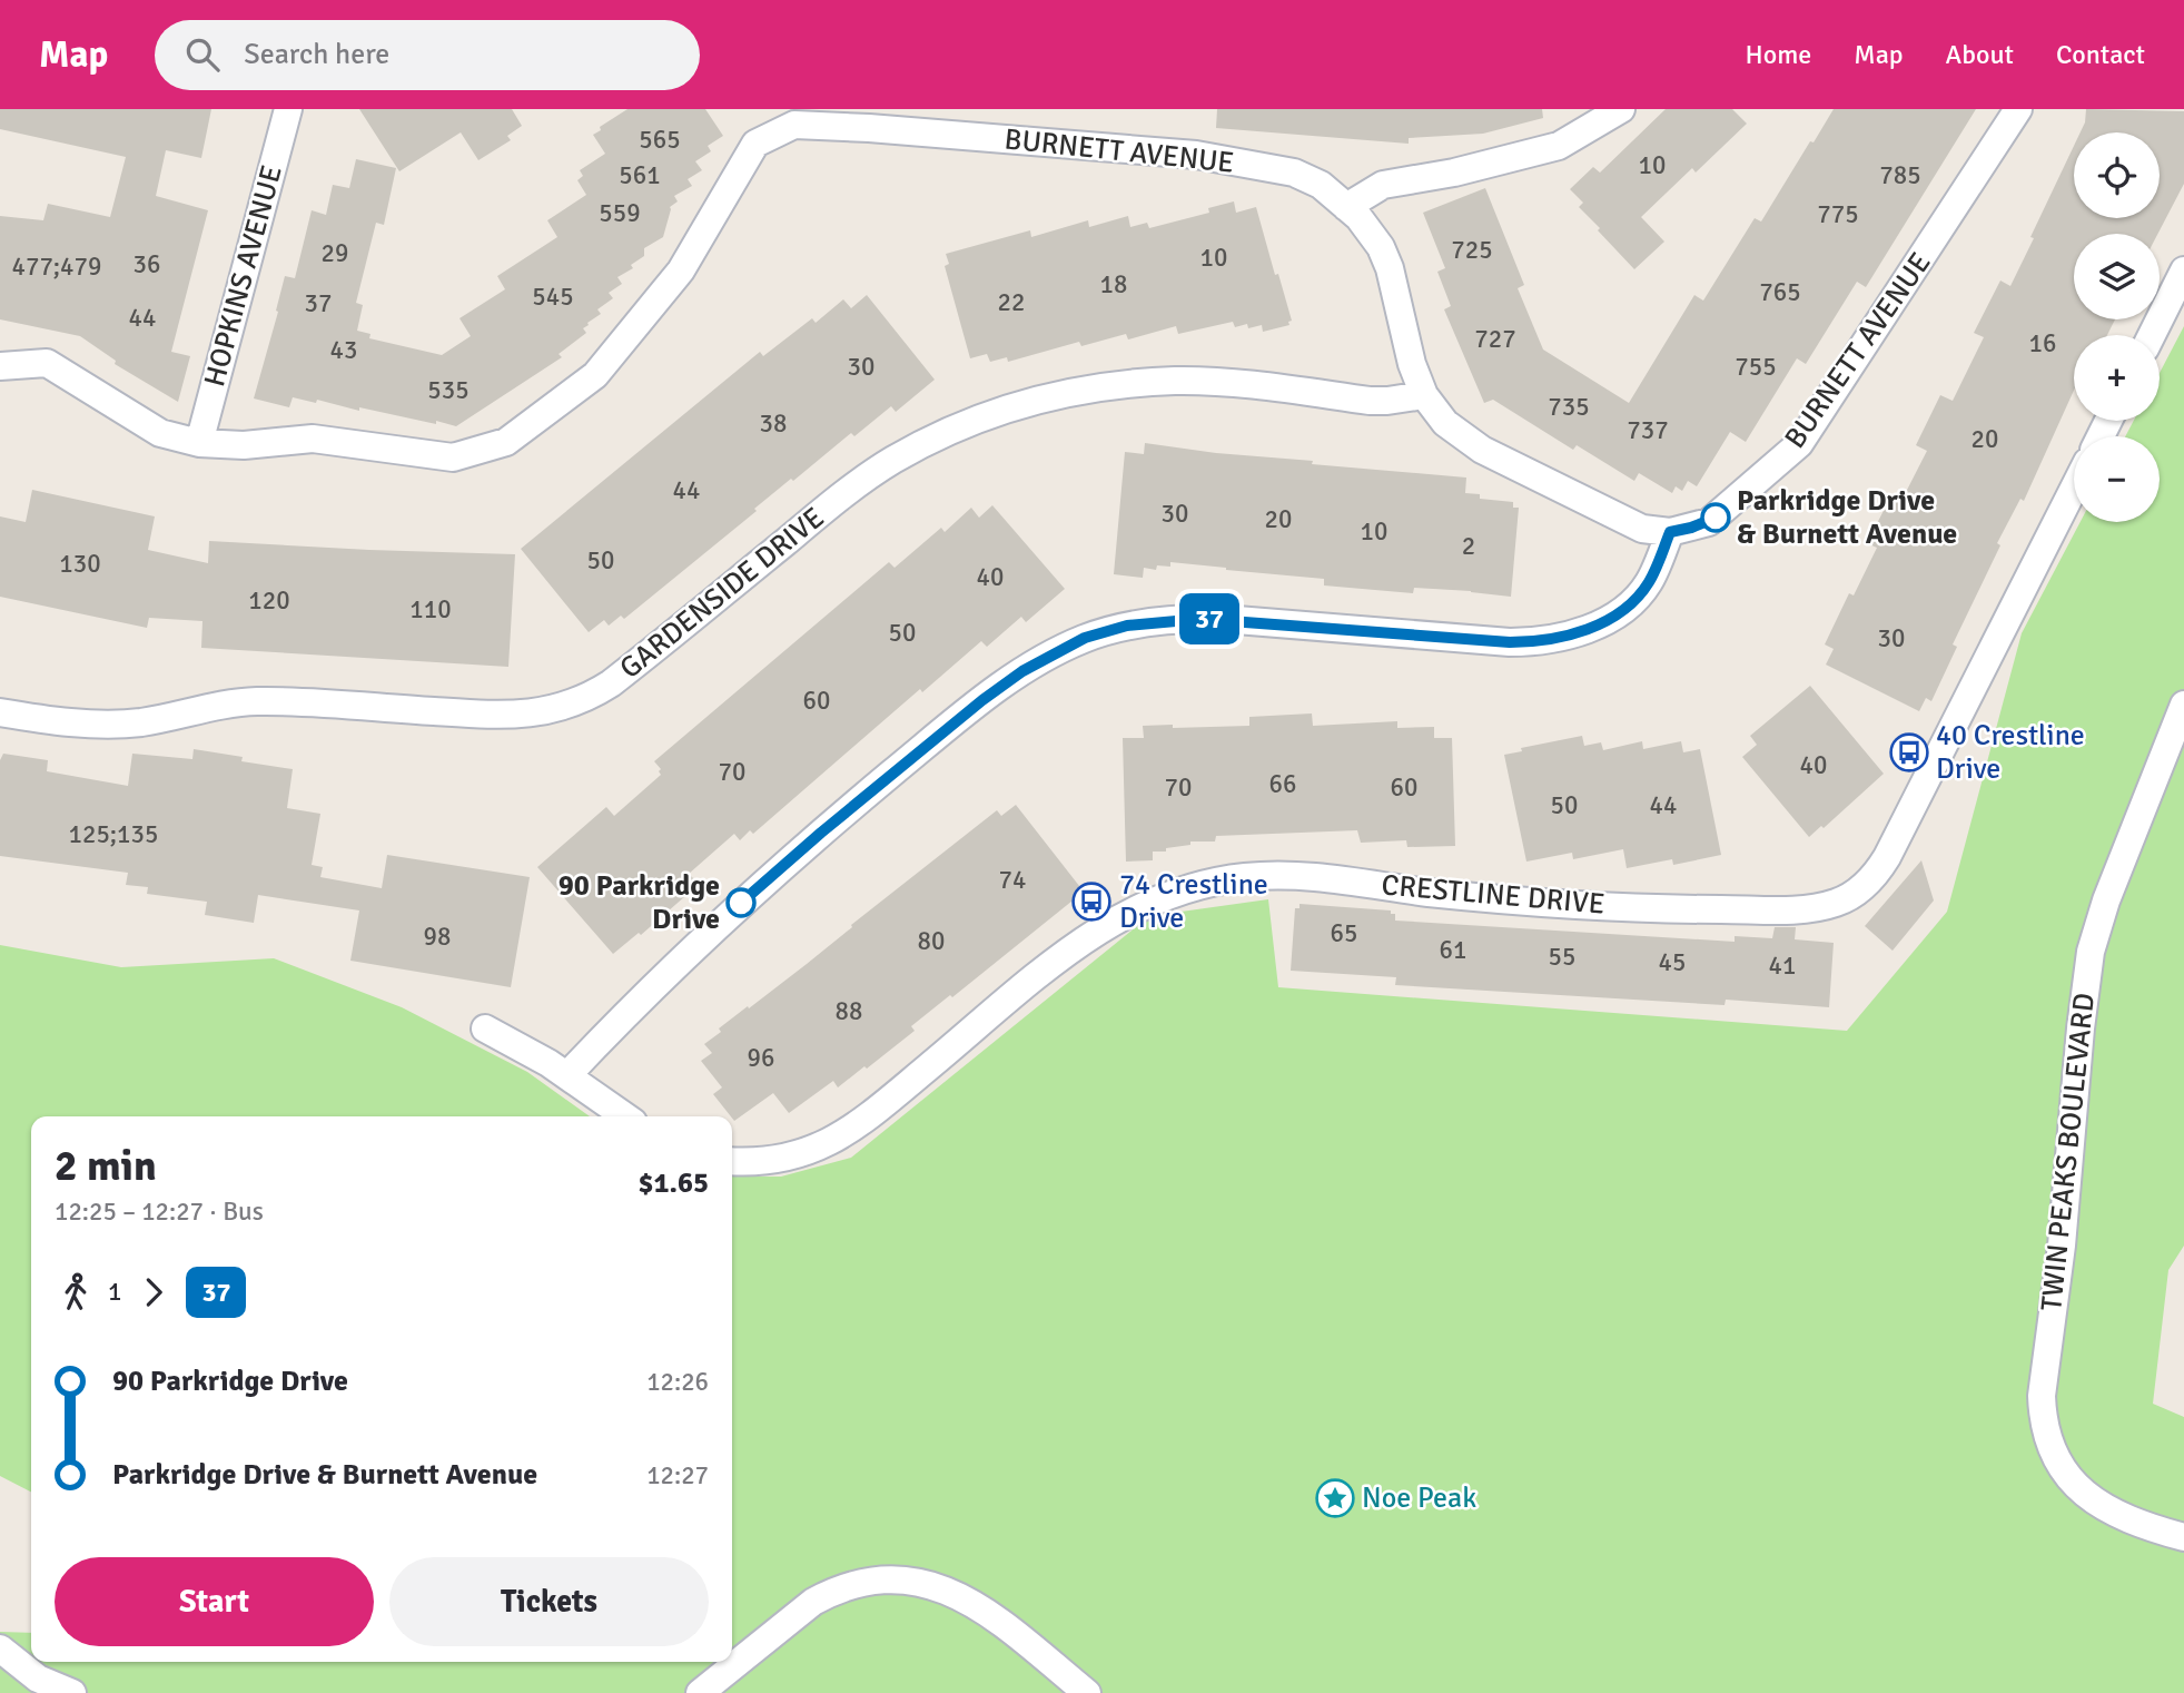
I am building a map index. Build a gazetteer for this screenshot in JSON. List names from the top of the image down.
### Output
{
  "streets": {
    "street": [
      "BURNETT AVENUE",
      "HOPKINS AVENUE",
      "GARDENSIDE DRIVE",
      "CRESTLINE DRIVE",
      "TWIN PEAKS BOULEVARD"
    ]
  },
  "crossings": [
    ["BURNETT AVENUE", "HOPKINS AVENUE"],
    ["BURNETT AVENUE", "GARDENSIDE DRIVE"]
  ],
  "places": {
    "other": ["Parkridge Drive & Burnett Avenue", "90 Parkridge Drive"],
    "bus stop": ["40 Crestline Drive", "74 Crestline Drive"],
    "place": ["Noe Peak"]
  },
  "lines": ["bus line 37"],
  "house_numbers": [
    "565",
    "10",
    "561",
    "785",
    "559",
    "775",
    "725",
    "29",
    "10",
    "36",
    "477;479",
    "18",
    "765",
    "545",
    "22",
    "37",
    "44",
    "727",
    "16",
    "43",
    "30",
    "755",
    "535",
    "735",
    "38",
    "737",
    "20",
    "44",
    "30",
    "20",
    "10",
    "2",
    "50",
    "130",
    "40",
    "120",
    "110",
    "50",
    "30",
    "60",
    "40",
    "70",
    "66",
    "70",
    "60",
    "50",
    "44",
    "125;135",
    "74",
    "65",
    "98",
    "80",
    "61",
    "55",
    "45",
    "41",
    "88",
    "96"
  ],
  "page": {
    "header": "Map",
    "search": "Search here",
    "nav": [
      "Home",
      "Map",
      "About",
      "Contact"
    ],
    "on_map": "37",
    "map_buttons": ["+", "−"],
    "heading": ["2 min", "12:25 – 12:27 · Bus", "$1.65"],
    "legs": ["1", "37"],
    "list": [
      {
        "name": "90 Parkridge Drive",
        "value": "12:26"
      },
      {
        "name": "Parkridge Drive & Burnett Avenue",
        "value": "12:27"
      }
    ],
    "buttons": ["Start", "Tickets"]
  }
}
